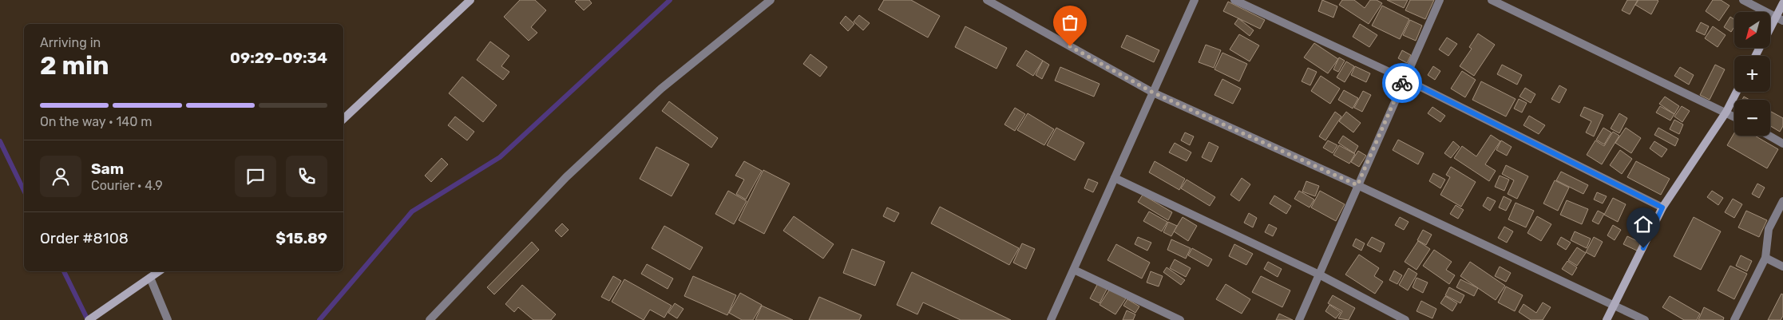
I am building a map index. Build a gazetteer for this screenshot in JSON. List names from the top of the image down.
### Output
{
  "north": "bottom left",
  "page": {
    "map_buttons": ["+", "−"],
    "heading": ["2 min", "Arriving in", "09:29–09:34"],
    "panel": [
      "Sam",
      "Courier · 4.9",
      "Order #8108",
      "$15.89"
    ],
    "bar": "On the way · 140 m"
  }
}
